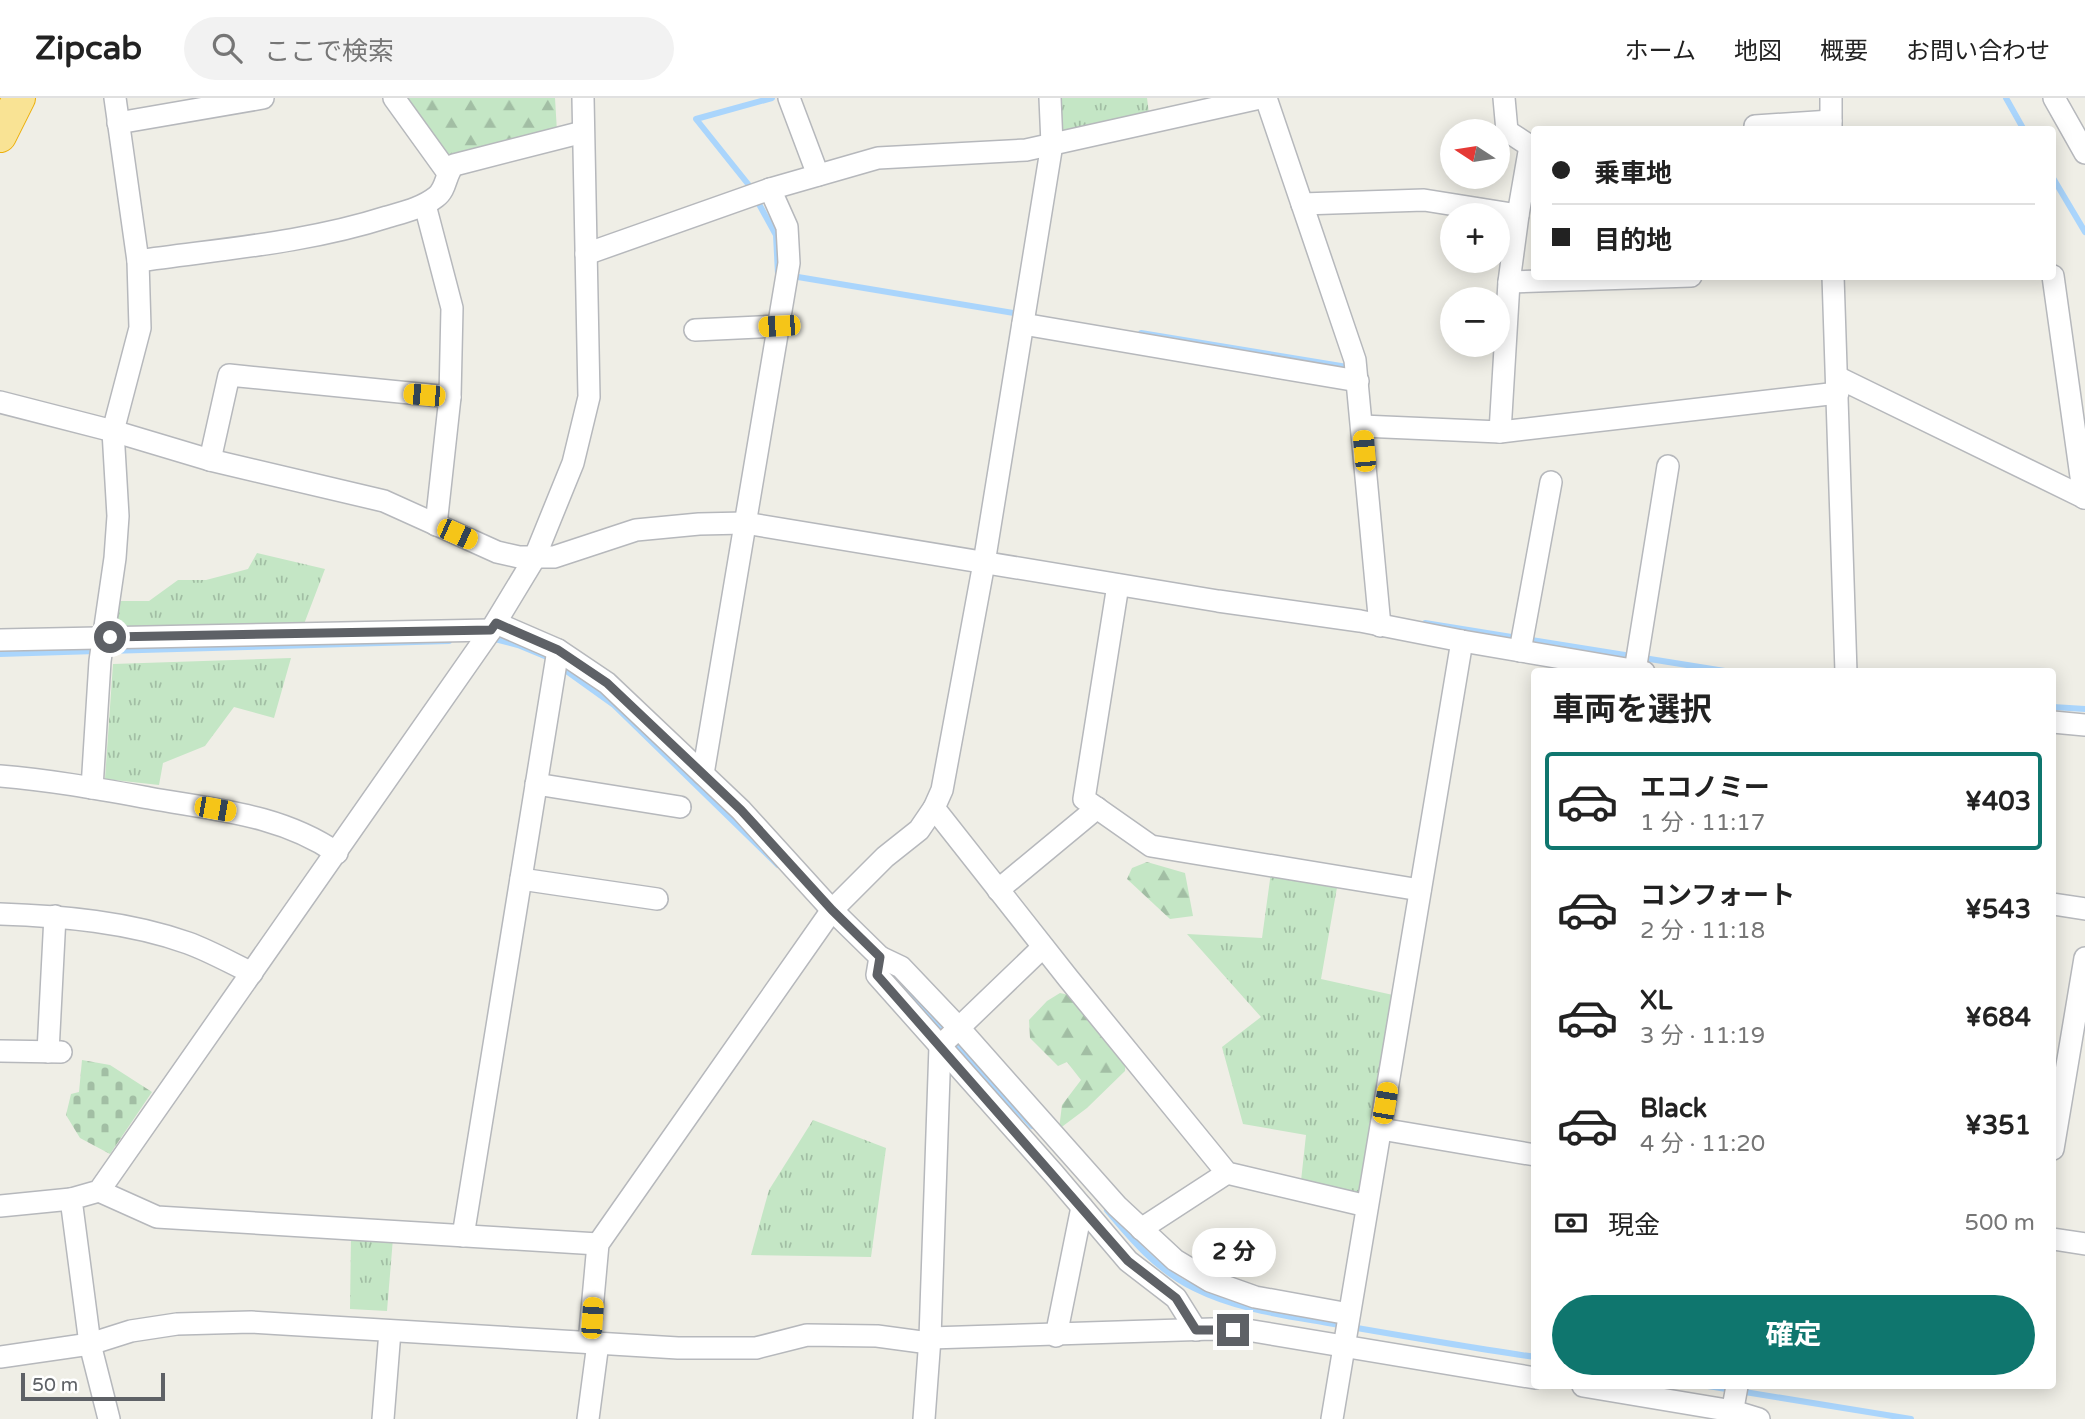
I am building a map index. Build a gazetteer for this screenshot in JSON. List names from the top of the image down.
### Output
{
  "scale_bar": "50 m",
  "north": "left",
  "page": {
    "header": "Zipcab",
    "search": "ここで検索",
    "nav": [
      "ホーム",
      "地図",
      "概要",
      "お問い合わせ"
    ],
    "map_buttons": ["+", "−"],
    "banner": ["乗車地", "目的地"],
    "heading": "車両を選択",
    "list": [
      {
        "name": "エコノミー",
        "note": "1 分 · 11:17",
        "value": "¥403"
      },
      {
        "name": "コンフォート",
        "note": "2 分 · 11:18",
        "value": "¥543"
      },
      {
        "name": "XL",
        "note": "3 分 · 11:19",
        "value": "¥684"
      },
      {
        "name": "Black",
        "note": "4 分 · 11:20",
        "value": "¥351"
      }
    ],
    "pay": ["現金", "500 m"],
    "bubble": "2 分",
    "buttons": "確定",
    "scale": "50 m"
  }
}
